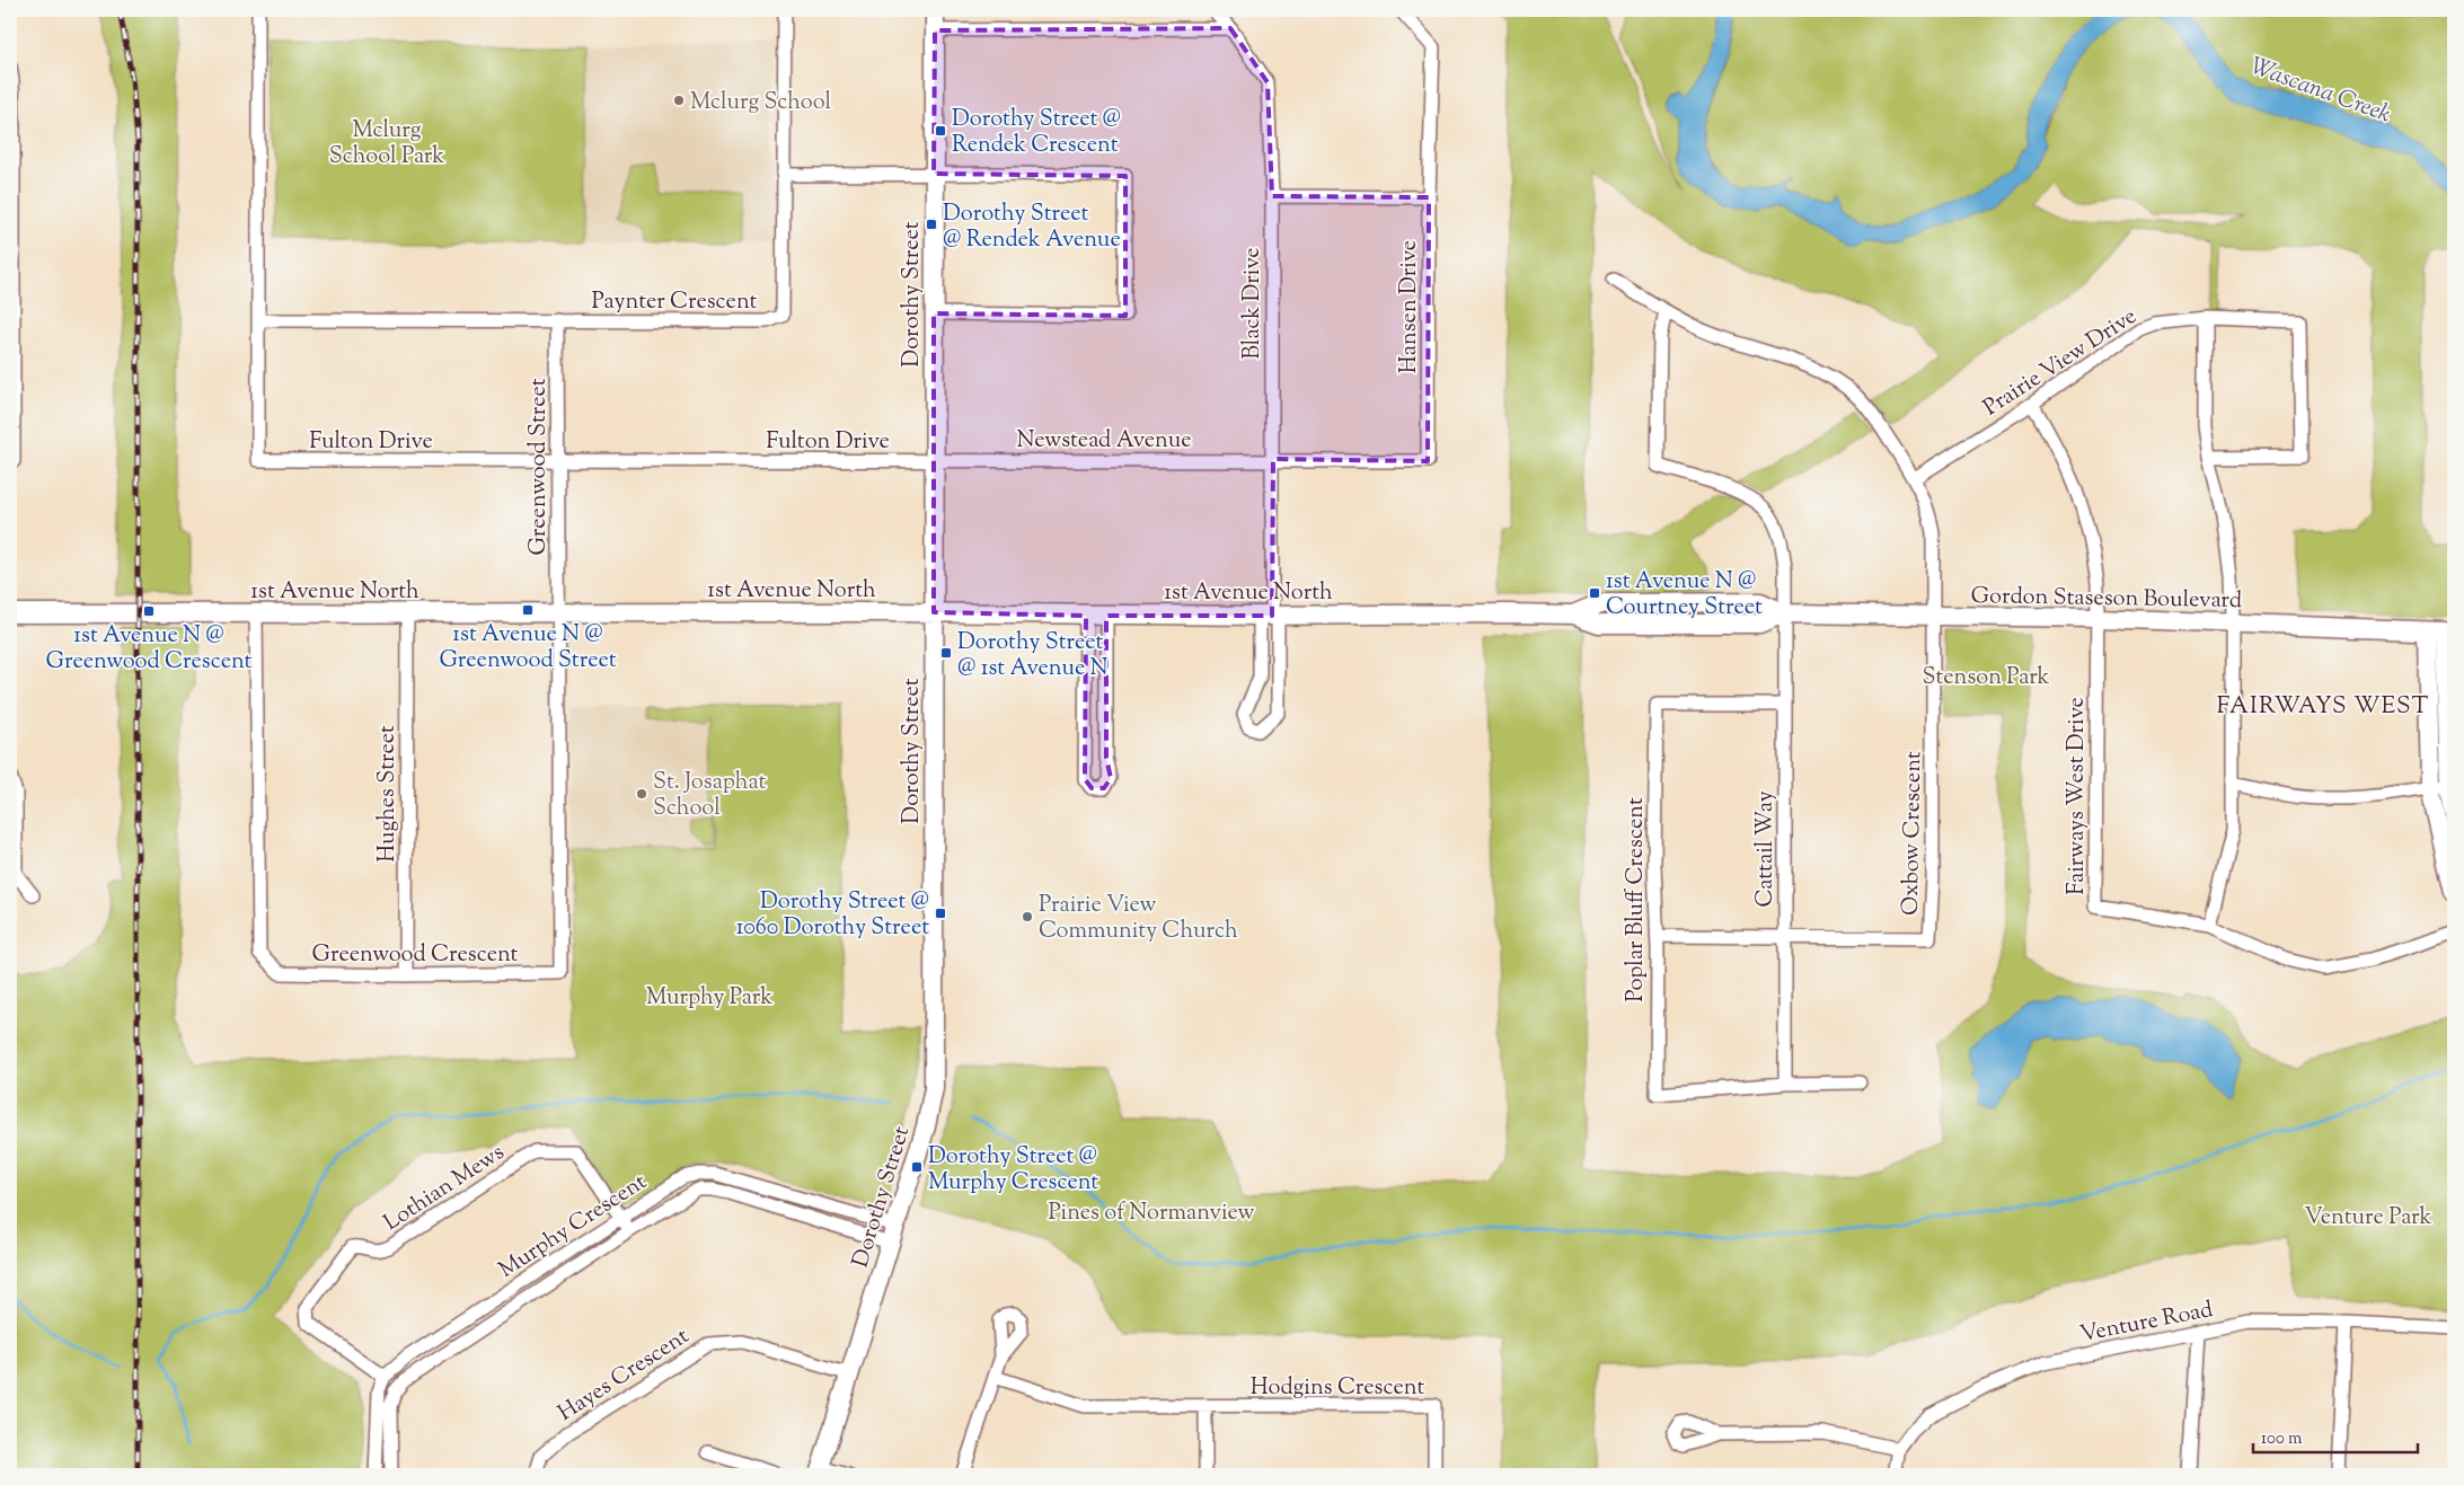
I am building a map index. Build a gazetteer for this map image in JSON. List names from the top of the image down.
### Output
{
  "streets": {
    "street": [
      "Dorothy Street",
      "Paynter Crescent",
      "Black Drive",
      "Hansen Drive",
      "Prairie View Drive",
      "Newstead Avenue",
      "Fulton Drive",
      "Greenwood Street",
      "1st Avenue North",
      "Gordon Staseson Boulevard",
      "Hughes Street",
      "Fairways West Drive",
      "Oxbow Crescent",
      "Cattail Way",
      "Poplar Bluff Crescent",
      "Greenwood Crescent",
      "Lothian Mews",
      "Murphy Crescent",
      "Venture Road",
      "Hayes Crescent",
      "Hodgins Crescent"
    ]
  },
  "crossings": [
    ["Dorothy Street", "Newstead Avenue"],
    ["Dorothy Street", "Fulton Drive"],
    ["Dorothy Street", "1st Avenue North"],
    ["Dorothy Street", "Murphy Crescent"],
    ["Dorothy Street", "Hayes Crescent"],
    ["Paynter Crescent", "Fulton Drive"],
    ["Paynter Crescent", "Greenwood Street"],
    ["Black Drive", "Hansen Drive"],
    ["Black Drive", "Newstead Avenue"],
    ["Black Drive", "1st Avenue North"],
    ["Hansen Drive", "Newstead Avenue"],
    ["Newstead Avenue", "Fulton Drive"],
    ["Fulton Drive", "Greenwood Street"],
    ["Greenwood Street", "1st Avenue North"],
    ["Greenwood Street", "Greenwood Crescent"],
    ["1st Avenue North", "Gordon Staseson Boulevard"],
    ["1st Avenue North", "Hughes Street"],
    ["1st Avenue North", "Greenwood Crescent"],
    ["Gordon Staseson Boulevard", "Fairways West Drive"],
    ["Gordon Staseson Boulevard", "Oxbow Crescent"],
    ["Gordon Staseson Boulevard", "Cattail Way"],
    ["Hughes Street", "Greenwood Crescent"],
    ["Oxbow Crescent", "Cattail Way"],
    ["Cattail Way", "Poplar Bluff Crescent"],
    ["Lothian Mews", "Murphy Crescent"]
  ],
  "districts": ["FAIRWAYS WEST"],
  "water": ["Wascana Creek"],
  "parks": [
    "Mclurg School Park",
    "Stenson Park",
    "Murphy Park",
    "Pines of Normanview",
    "Venture Park"
  ],
  "places": {
    "other": ["Mclurg School", "St. Josaphat School", "Prairie View Community Church"],
    "transit": [
      "Dorothy Street @ Rendek Crescent",
      "Dorothy Street @ Rendek Avenue",
      "1st Avenue N @ Courtney Street",
      "1st Avenue N @ Greenwood Street",
      "1st Avenue N @ Greenwood Crescent",
      "Dorothy Street @ 1st Avenue N",
      "Dorothy Street @ 1060 Dorothy Street",
      "Dorothy Street @ Murphy Crescent"
    ]
  },
  "scale_bar": "100 m"
}
